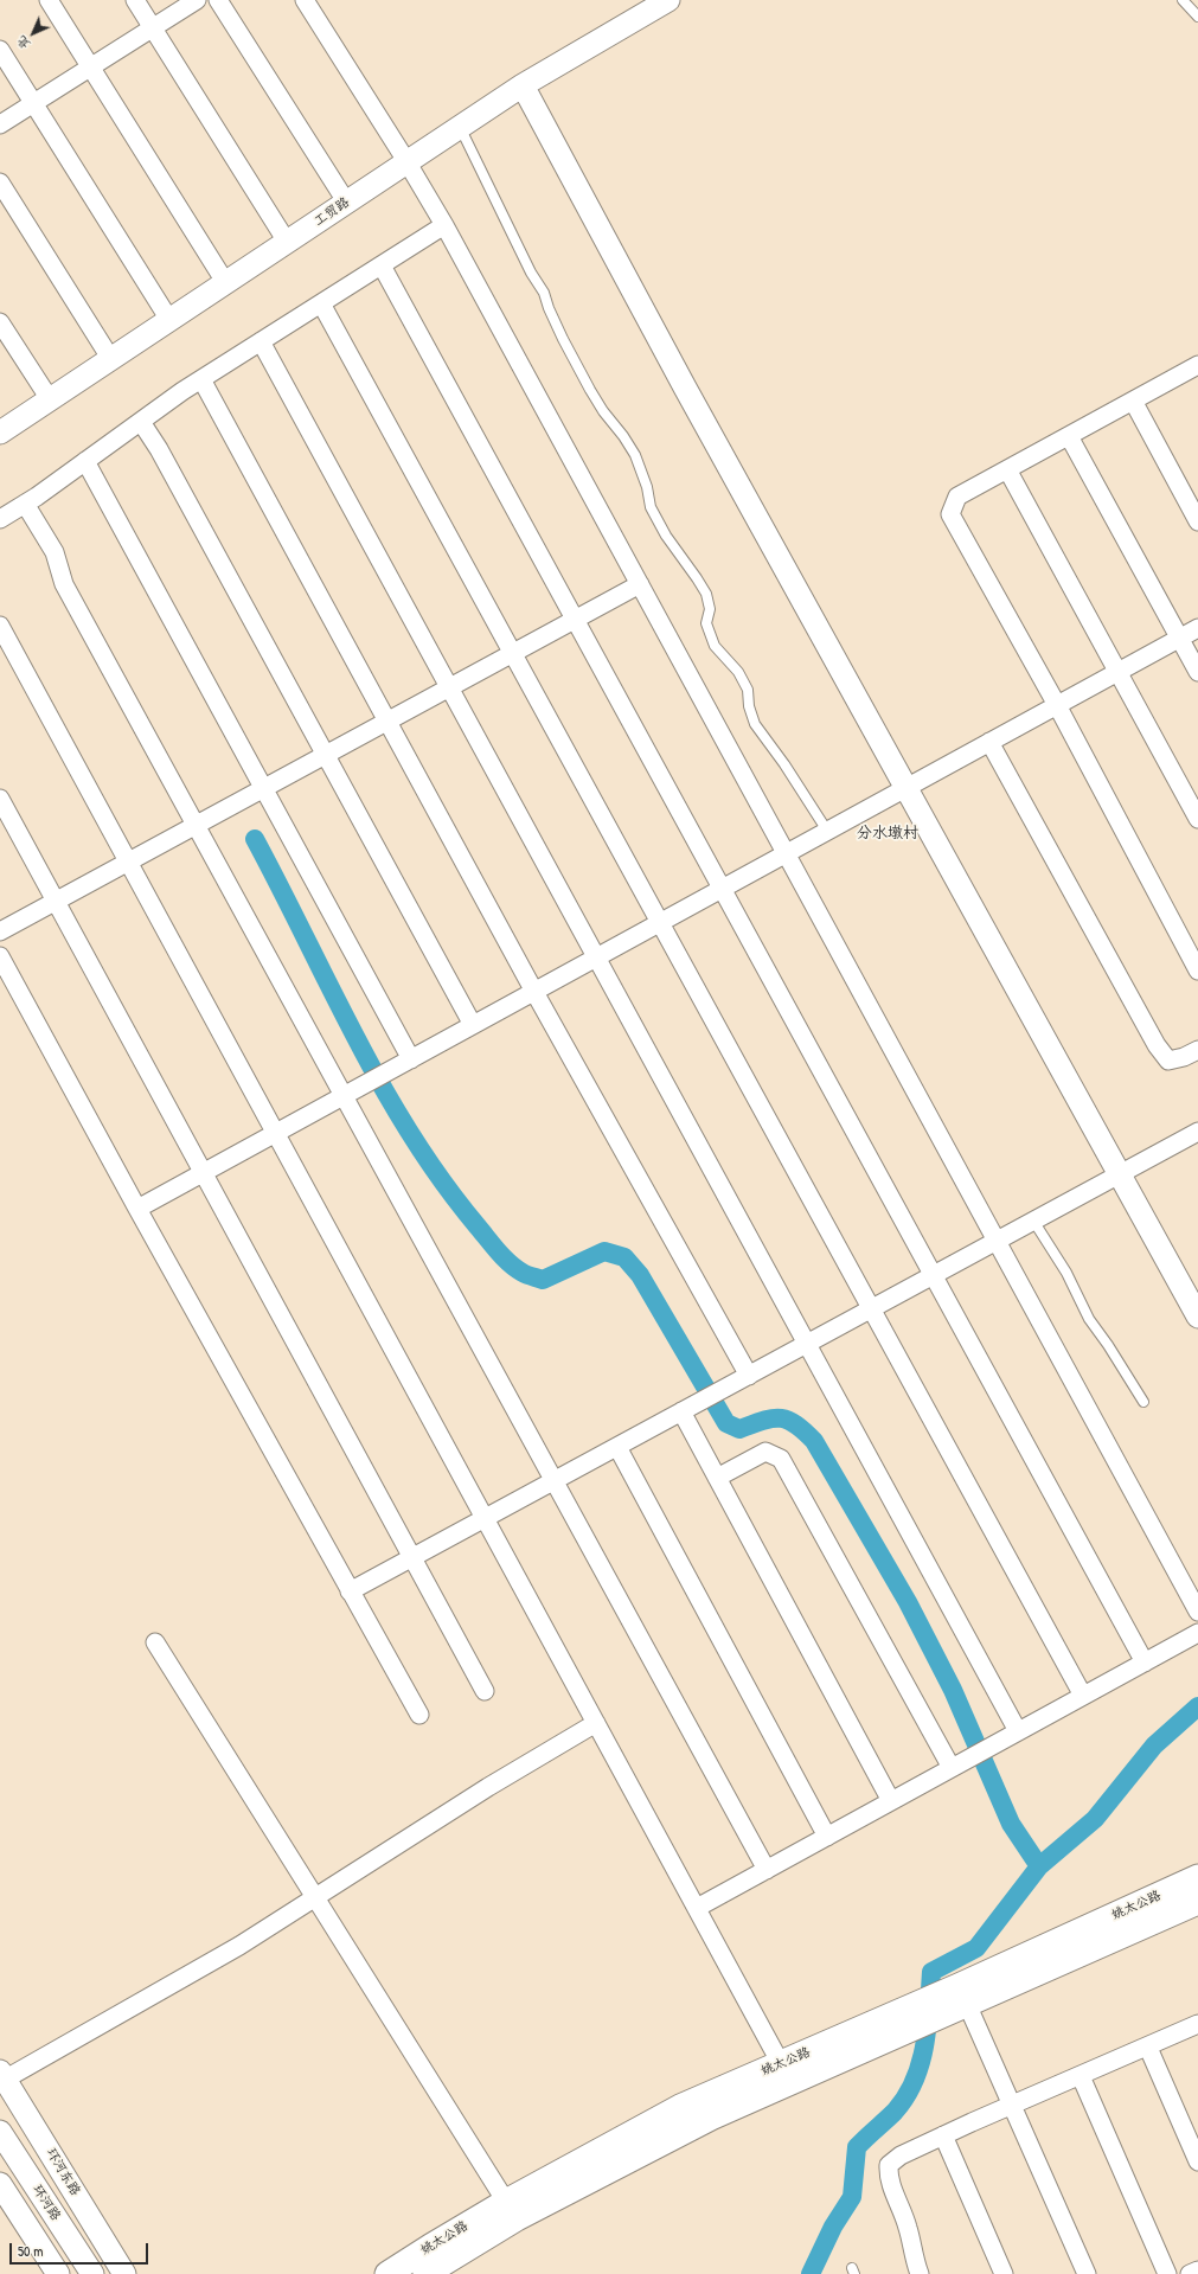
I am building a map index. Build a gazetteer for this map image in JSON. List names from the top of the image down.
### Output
{
  "streets": {
    "main road": ["姚太公路"],
    "street": ["工贸路", "环河东路", "环河路"]
  },
  "districts": ["分水墩村"],
  "scale_bar": "50 m",
  "north": "bottom left"
}
